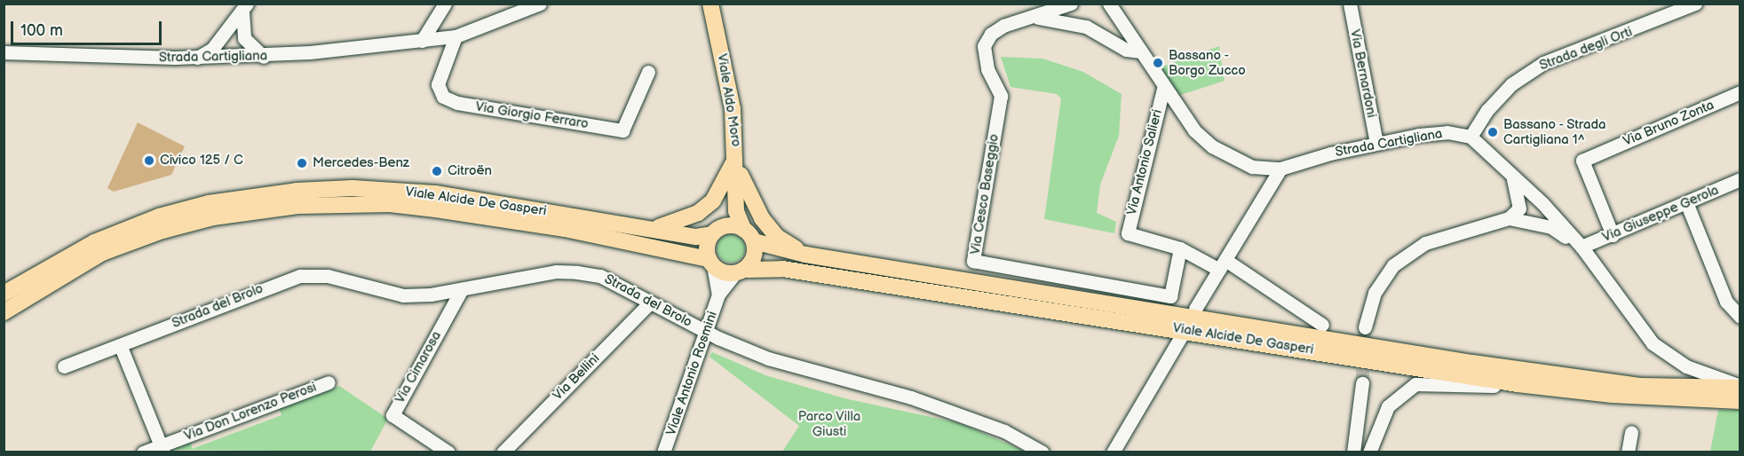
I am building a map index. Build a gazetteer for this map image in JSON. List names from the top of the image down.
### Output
{
  "streets": {
    "main road": ["Viale Aldo Moro", "Viale Alcide De Gasperi"],
    "street": [
      "Strada degli Orti",
      "Strada Cartigliana",
      "Via Bernardoni",
      "Via Giorgio Ferraro",
      "Via Bruno Zonta",
      "Via Antonio Salieri",
      "Via Cesco Baseggio",
      "Via Giuseppe Gerola",
      "Strada del Brolo",
      "Via Cimarosa",
      "Viale Antonio Rosmini",
      "Via Bellini",
      "Via Don Lorenzo Perosi"
    ]
  },
  "crossings": [
    ["Strada degli Orti", "Strada Cartigliana"],
    ["Strada Cartigliana", "Via Bernardoni"],
    ["Strada Cartigliana", "Via Giorgio Ferraro"],
    ["Strada Cartigliana", "Via Antonio Salieri"],
    ["Viale Aldo Moro", "Viale Alcide De Gasperi"],
    ["Viale Aldo Moro", "Viale Antonio Rosmini"],
    ["Via Bruno Zonta", "Via Giuseppe Gerola"],
    ["Via Antonio Salieri", "Via Cesco Baseggio"],
    ["Viale Alcide De Gasperi", "Viale Antonio Rosmini"],
    ["Strada del Brolo", "Via Cimarosa"],
    ["Strada del Brolo", "Viale Antonio Rosmini"],
    ["Strada del Brolo", "Via Bellini"]
  ],
  "parks": ["Parco Villa Giusti"],
  "places": [
    "Bassano - Borgo Zucco",
    "Bassano - Strada Cartigliana 1^",
    "Civico 125 / C",
    "Mercedes-Benz",
    "Citroën"
  ],
  "scale_bar": "100 m"
}
